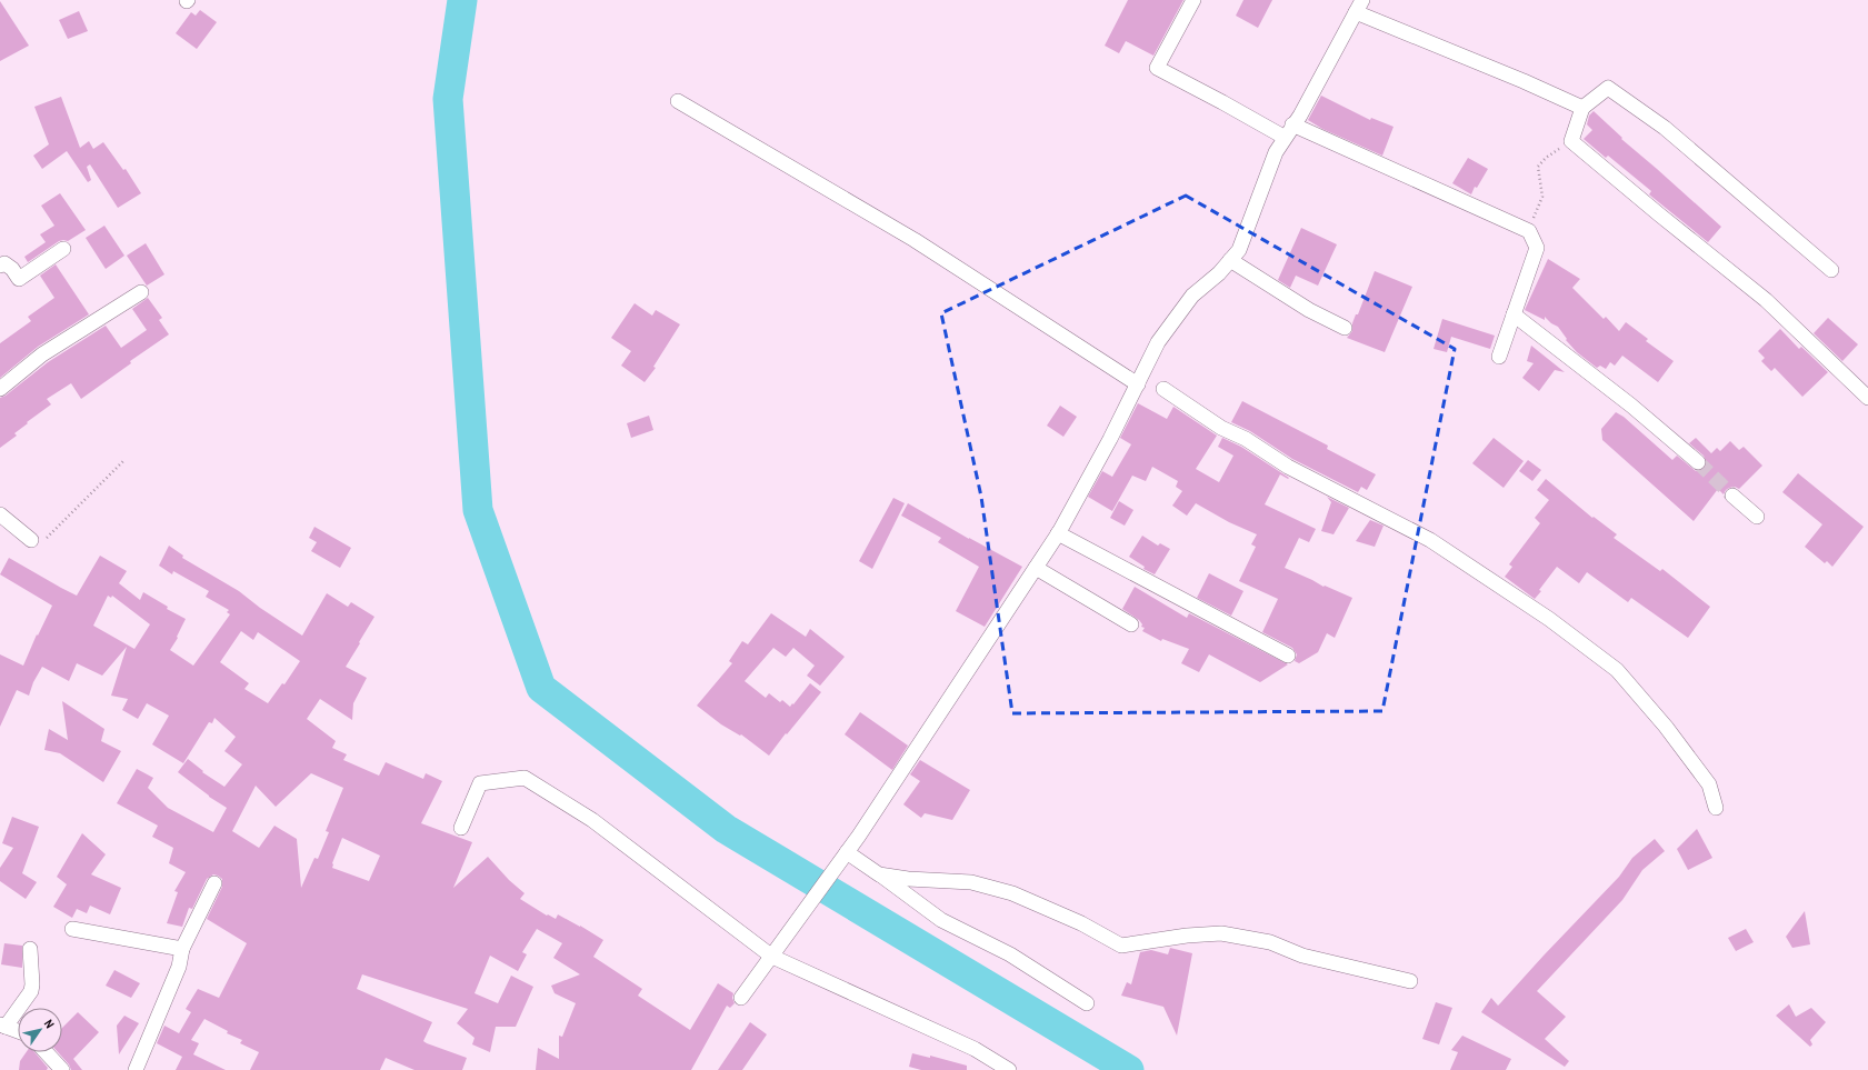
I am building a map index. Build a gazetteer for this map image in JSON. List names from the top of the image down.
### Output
{
  "north": "top right"
}
